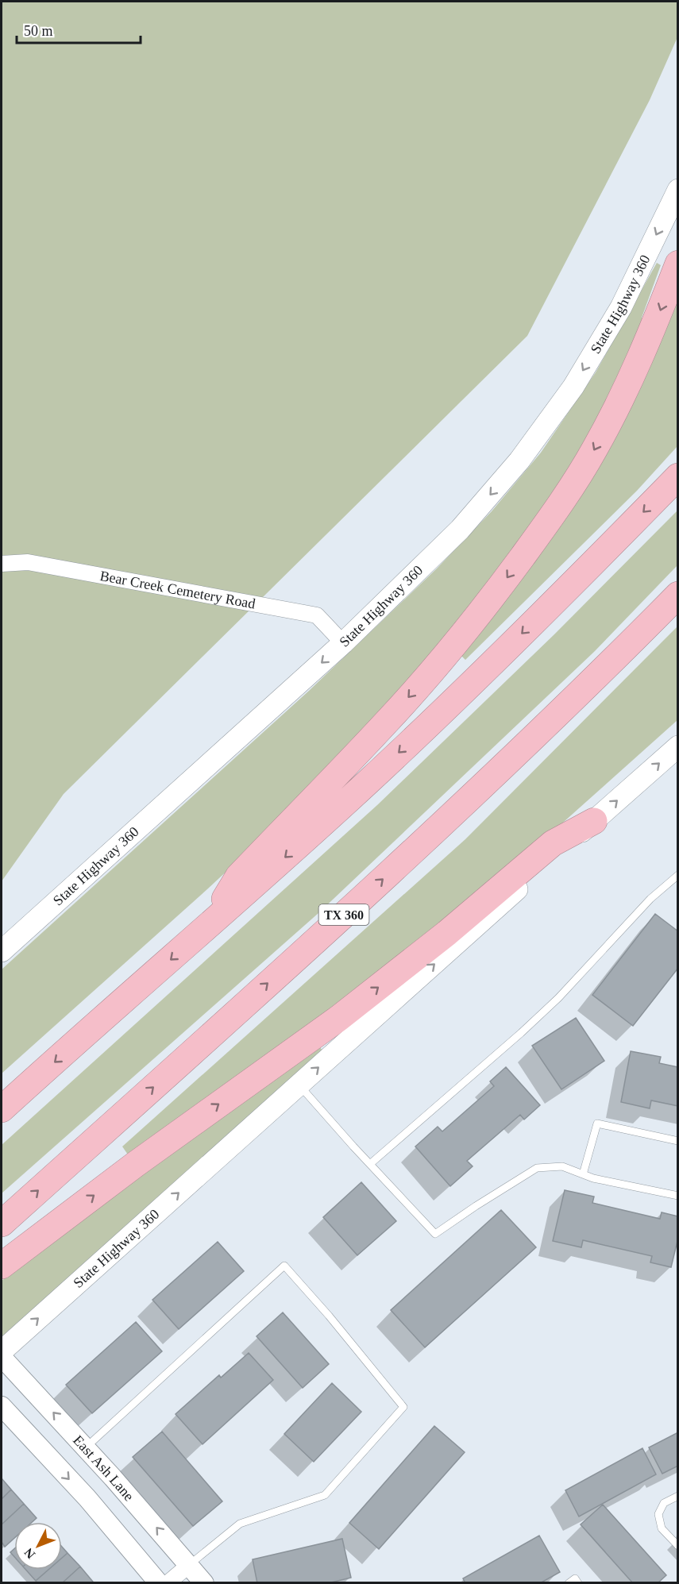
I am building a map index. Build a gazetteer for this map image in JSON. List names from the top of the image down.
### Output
{
  "streets": {
    "highway": ["TX 360"],
    "main road": ["State Highway 360"],
    "street": ["Bear Creek Cemetery Road", "East Ash Lane"]
  },
  "crossings": [
    ["State Highway 360", "Bear Creek Cemetery Road"]
  ],
  "scale_bar": "50 m",
  "north": "bottom left"
}
